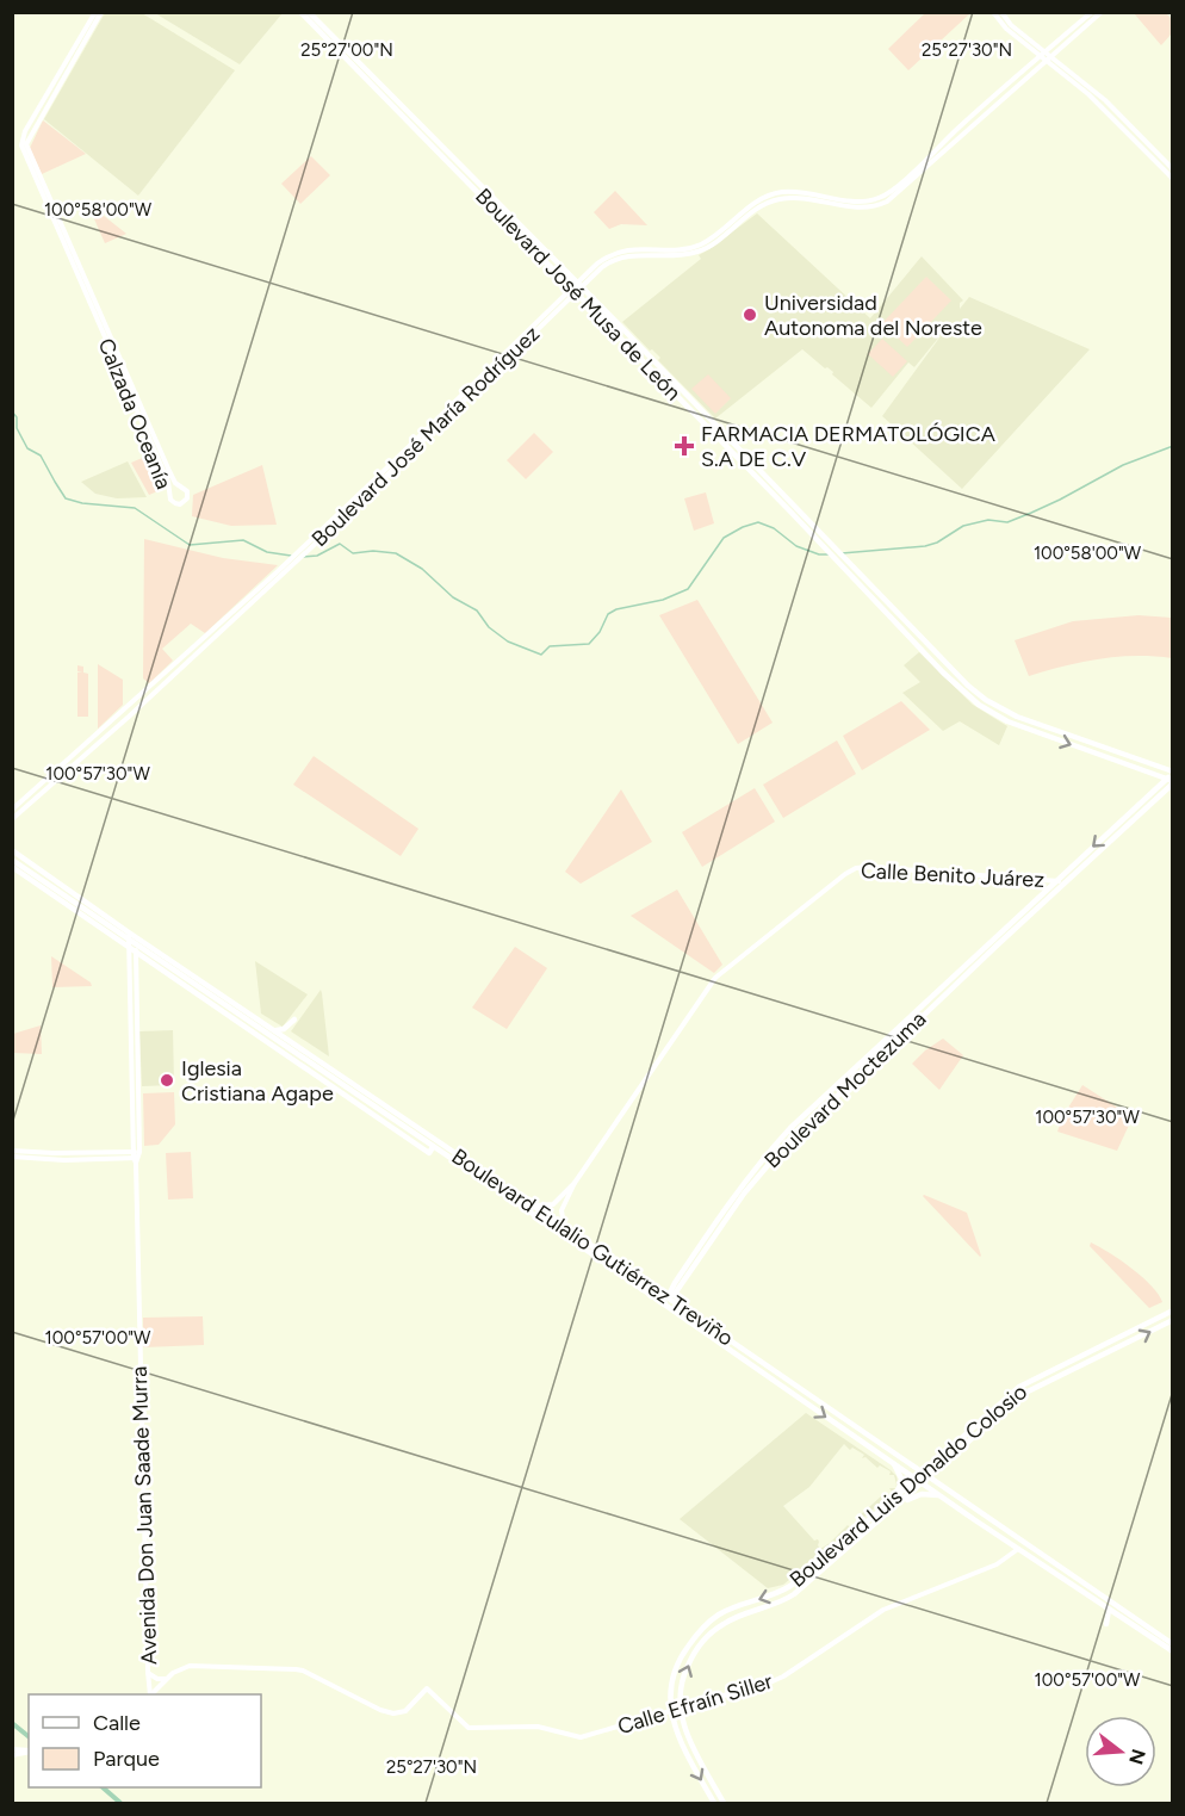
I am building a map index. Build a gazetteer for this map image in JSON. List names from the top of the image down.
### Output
{
  "streets": {
    "main road": [
      "Boulevard José Musa de León",
      "Boulevard Moctezuma",
      "Boulevard Eulalio Gutiérrez Treviño",
      "Boulevard Luis Donaldo Colosio"
    ],
    "street": [
      "Calzada Oceanía",
      "Boulevard José María Rodríguez",
      "Calle Benito Juárez",
      "Avenida Don Juan Saade Murra",
      "Calle Efraín Siller"
    ]
  },
  "crossings": [
    ["Boulevard José Musa de León", "Boulevard José María Rodríguez"],
    ["Boulevard José Musa de León", "Boulevard Moctezuma"],
    ["Calle Benito Juárez", "Boulevard Moctezuma"],
    ["Boulevard Moctezuma", "Boulevard Eulalio Gutiérrez Treviño"],
    ["Boulevard Eulalio Gutiérrez Treviño", "Boulevard Luis Donaldo Colosio"],
    ["Boulevard Eulalio Gutiérrez Treviño", "Avenida Don Juan Saade Murra"],
    ["Boulevard Eulalio Gutiérrez Treviño", "Calle Efraín Siller"],
    ["Boulevard Luis Donaldo Colosio", "Calle Efraín Siller"]
  ],
  "places": {
    "other": ["Universidad Autonoma del Noreste", "Iglesia Cristiana Agape"],
    "health": ["FARMACIA DERMATOLÓGICA S.A DE C.V"]
  },
  "legend": ["Calle", "Parque"],
  "north": "right",
  "coordinates": [
    "25°27'00\"N",
    "25°27'30\"N",
    "100°58'00\"W",
    "100°57'30\"W",
    "100°57'00\"W"
  ]
}
